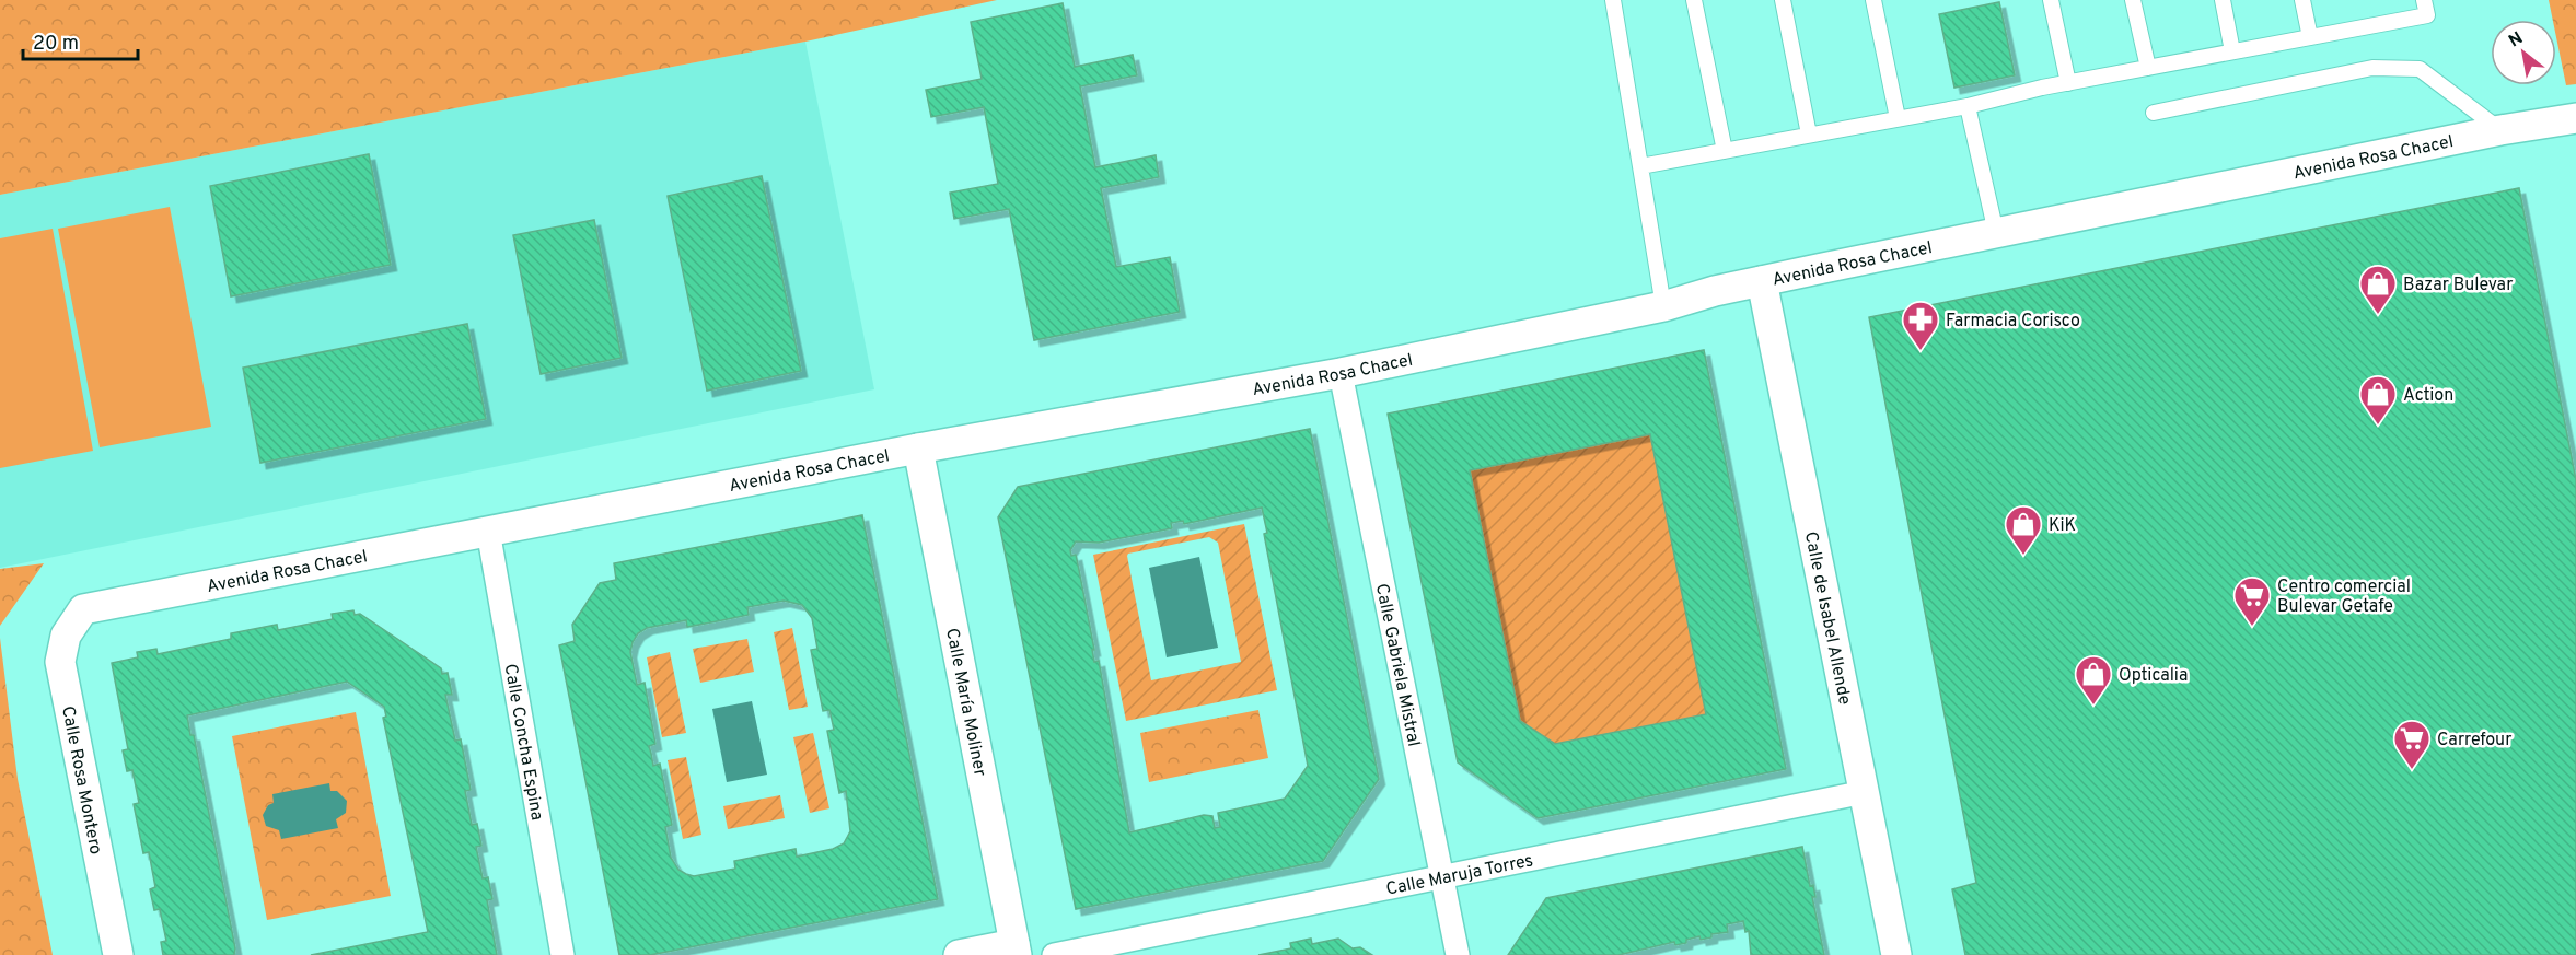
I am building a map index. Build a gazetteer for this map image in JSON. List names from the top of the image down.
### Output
{
  "streets": {
    "street": [
      "Avenida Rosa Chacel",
      "Calle de Isabel Allende",
      "Calle Gabriela Mistral",
      "Calle María Moliner",
      "Calle Concha Espina",
      "Calle Rosa Montero",
      "Calle Maruja Torres"
    ]
  },
  "crossings": [
    ["Avenida Rosa Chacel", "Calle de Isabel Allende"],
    ["Avenida Rosa Chacel", "Calle Gabriela Mistral"],
    ["Avenida Rosa Chacel", "Calle María Moliner"],
    ["Avenida Rosa Chacel", "Calle Concha Espina"],
    ["Avenida Rosa Chacel", "Calle Rosa Montero"],
    ["Calle de Isabel Allende", "Calle Maruja Torres"],
    ["Calle Gabriela Mistral", "Calle Maruja Torres"],
    ["Calle María Moliner", "Calle Maruja Torres"]
  ],
  "places": {
    "shop": [
      "Bazar Bulevar",
      "Action",
      "KiK",
      "Opticalia"
    ],
    "pharmacy": ["Farmacia Corisco"],
    "supermarket": ["Centro comercial Bulevar Getafe", "Carrefour"]
  },
  "scale_bar": "20 m",
  "north": "top left"
}
